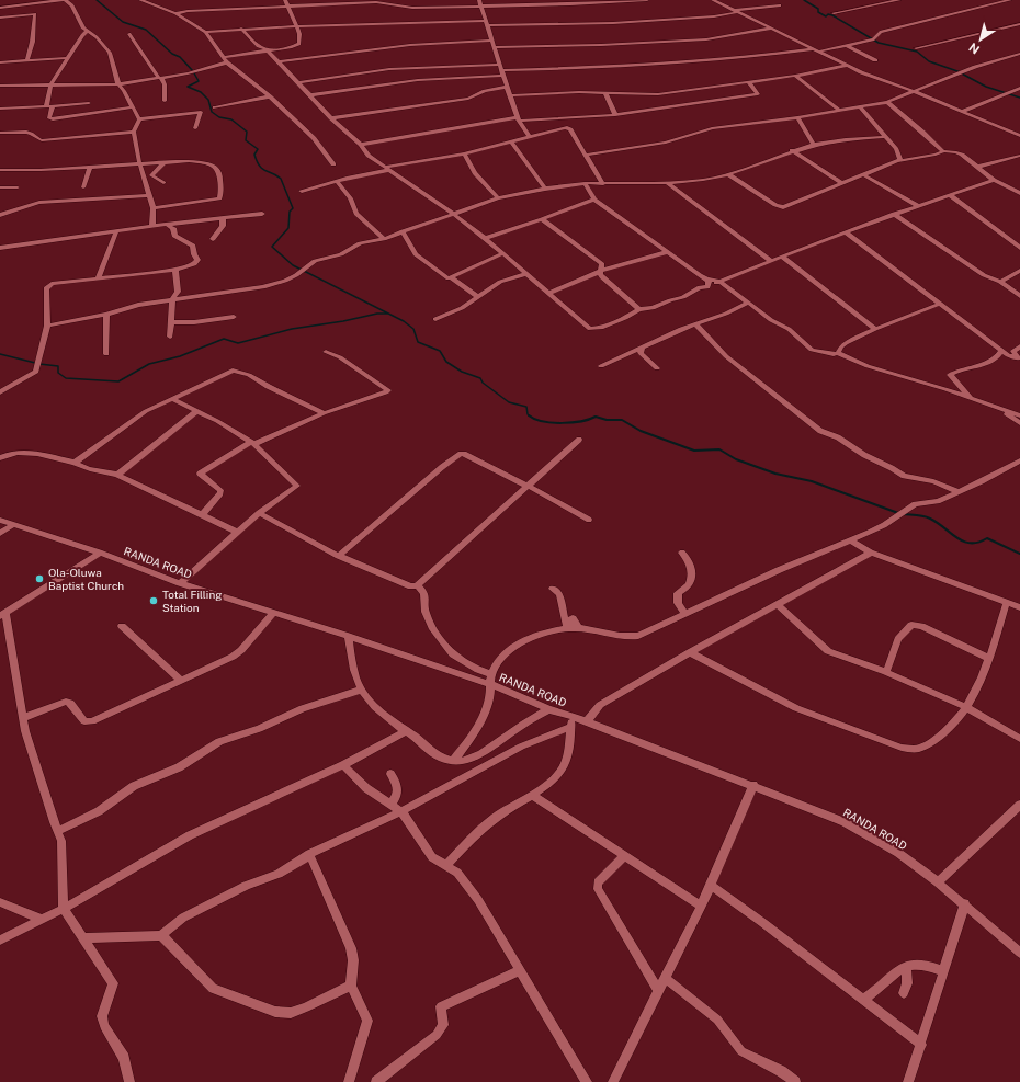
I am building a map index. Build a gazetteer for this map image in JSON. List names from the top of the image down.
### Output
{
  "streets": {
    "street": ["RANDA ROAD"]
  },
  "places": ["Ola-Oluwa Baptist Church", "Total Filling Station"],
  "north": "bottom left"
}
